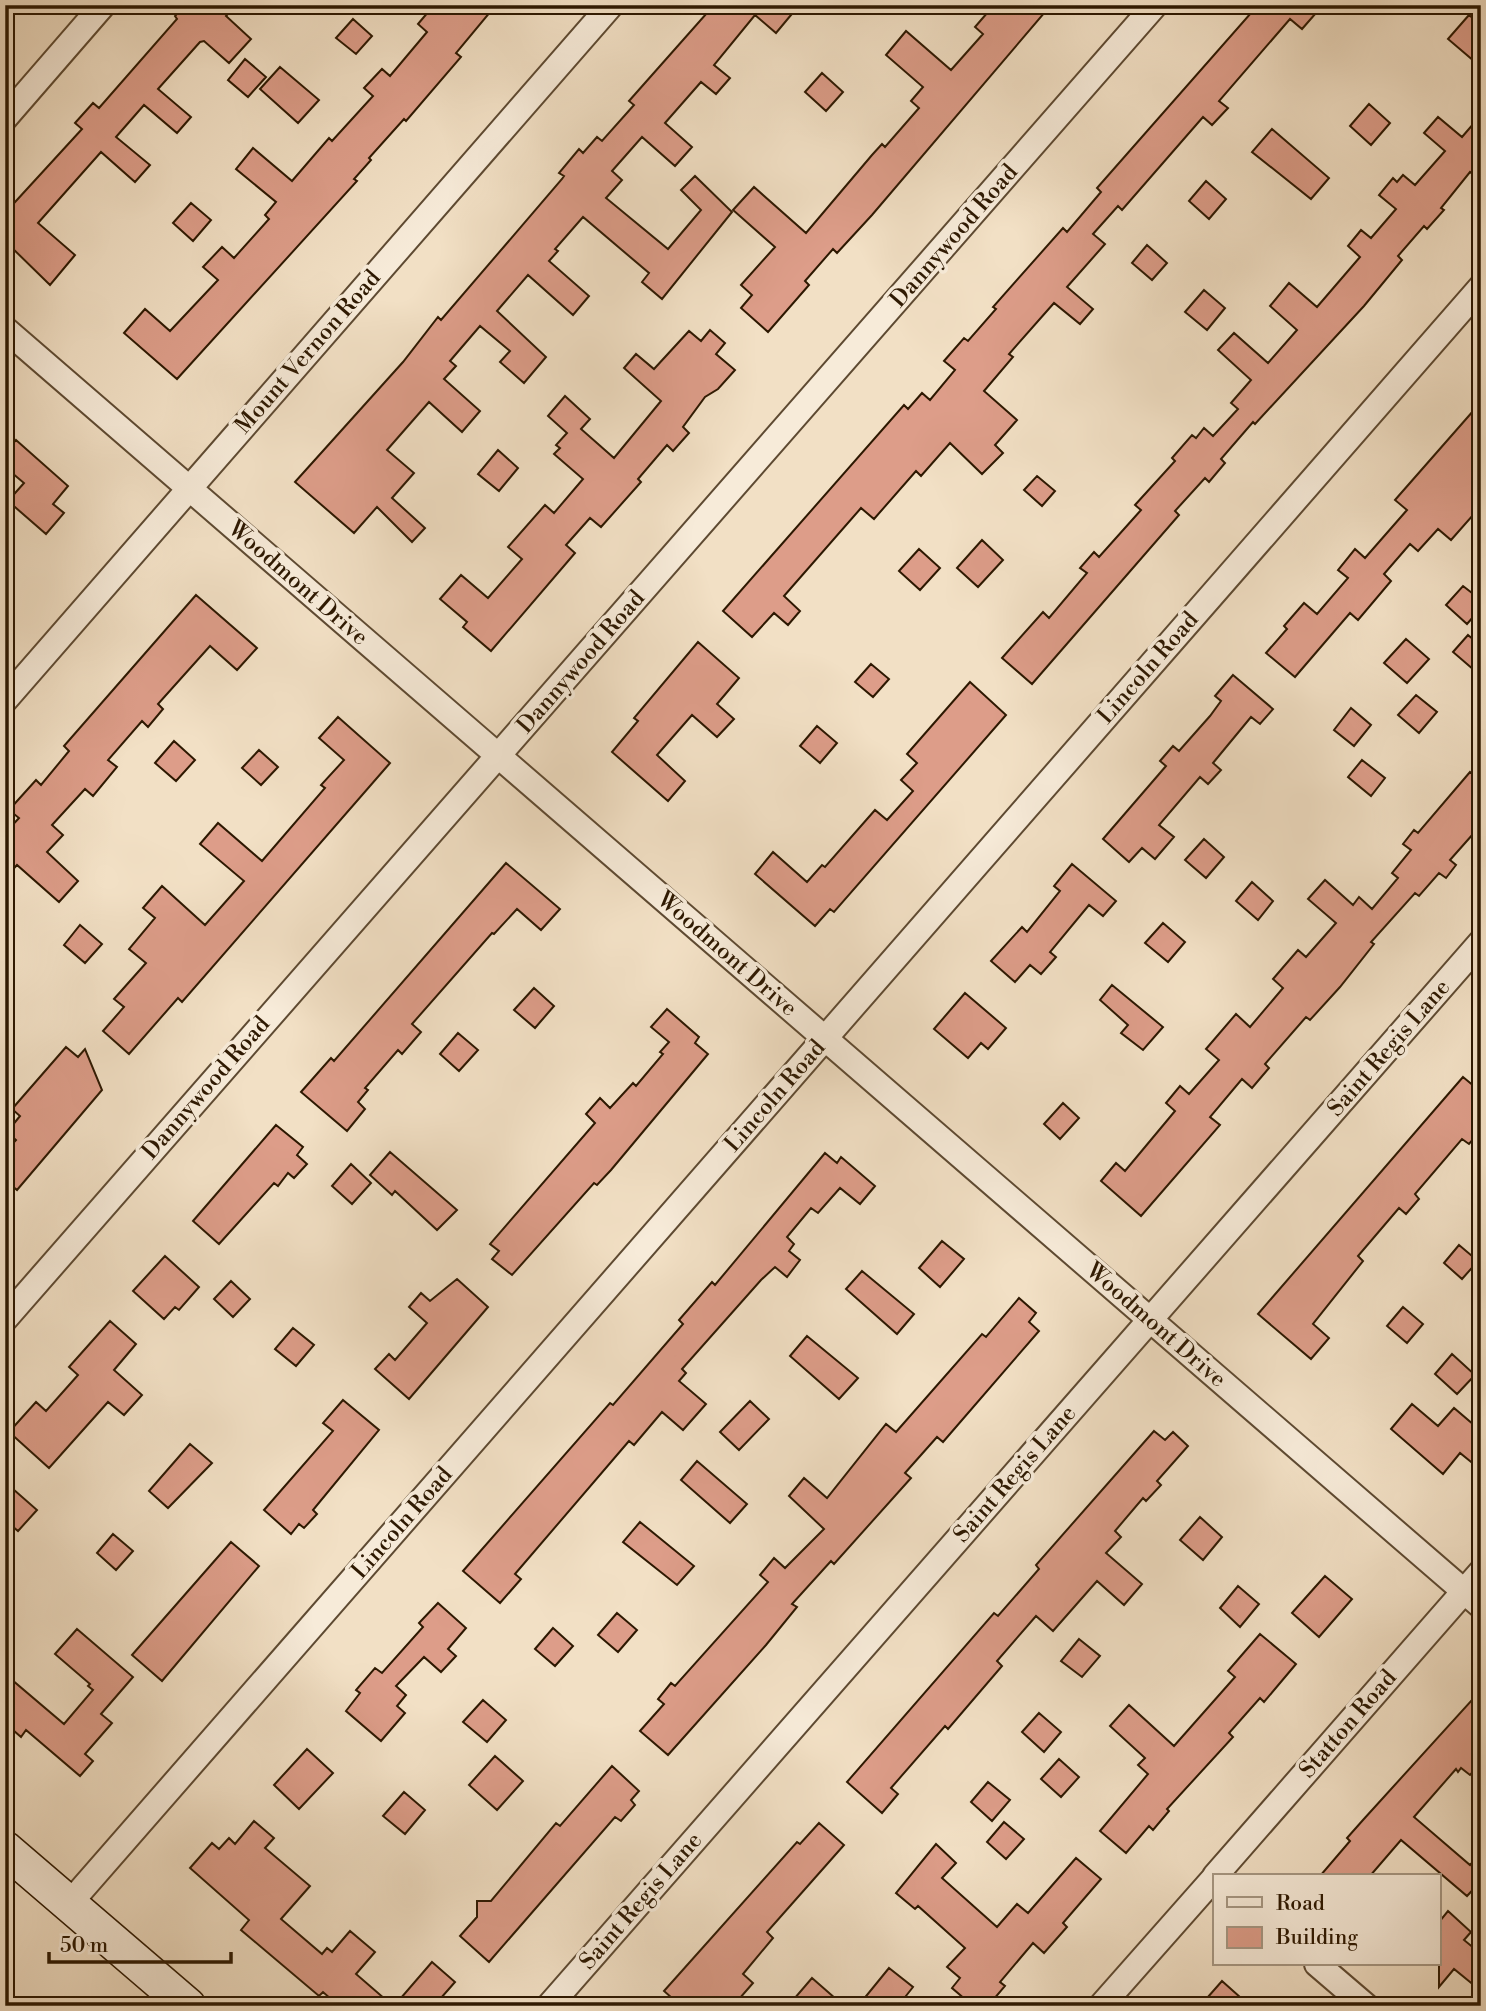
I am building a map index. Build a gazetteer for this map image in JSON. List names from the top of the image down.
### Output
{
  "streets": {
    "street": [
      "Dannywood Road",
      "Mount Vernon Road",
      "Woodmont Drive",
      "Lincoln Road",
      "Saint Regis Lane",
      "Statton Road"
    ]
  },
  "crossings": [
    ["Dannywood Road", "Woodmont Drive"],
    ["Mount Vernon Road", "Woodmont Drive"],
    ["Woodmont Drive", "Lincoln Road"],
    ["Woodmont Drive", "Saint Regis Lane"],
    ["Woodmont Drive", "Statton Road"]
  ],
  "legend": ["Road", "Building"],
  "scale_bar": "50 m"
}
